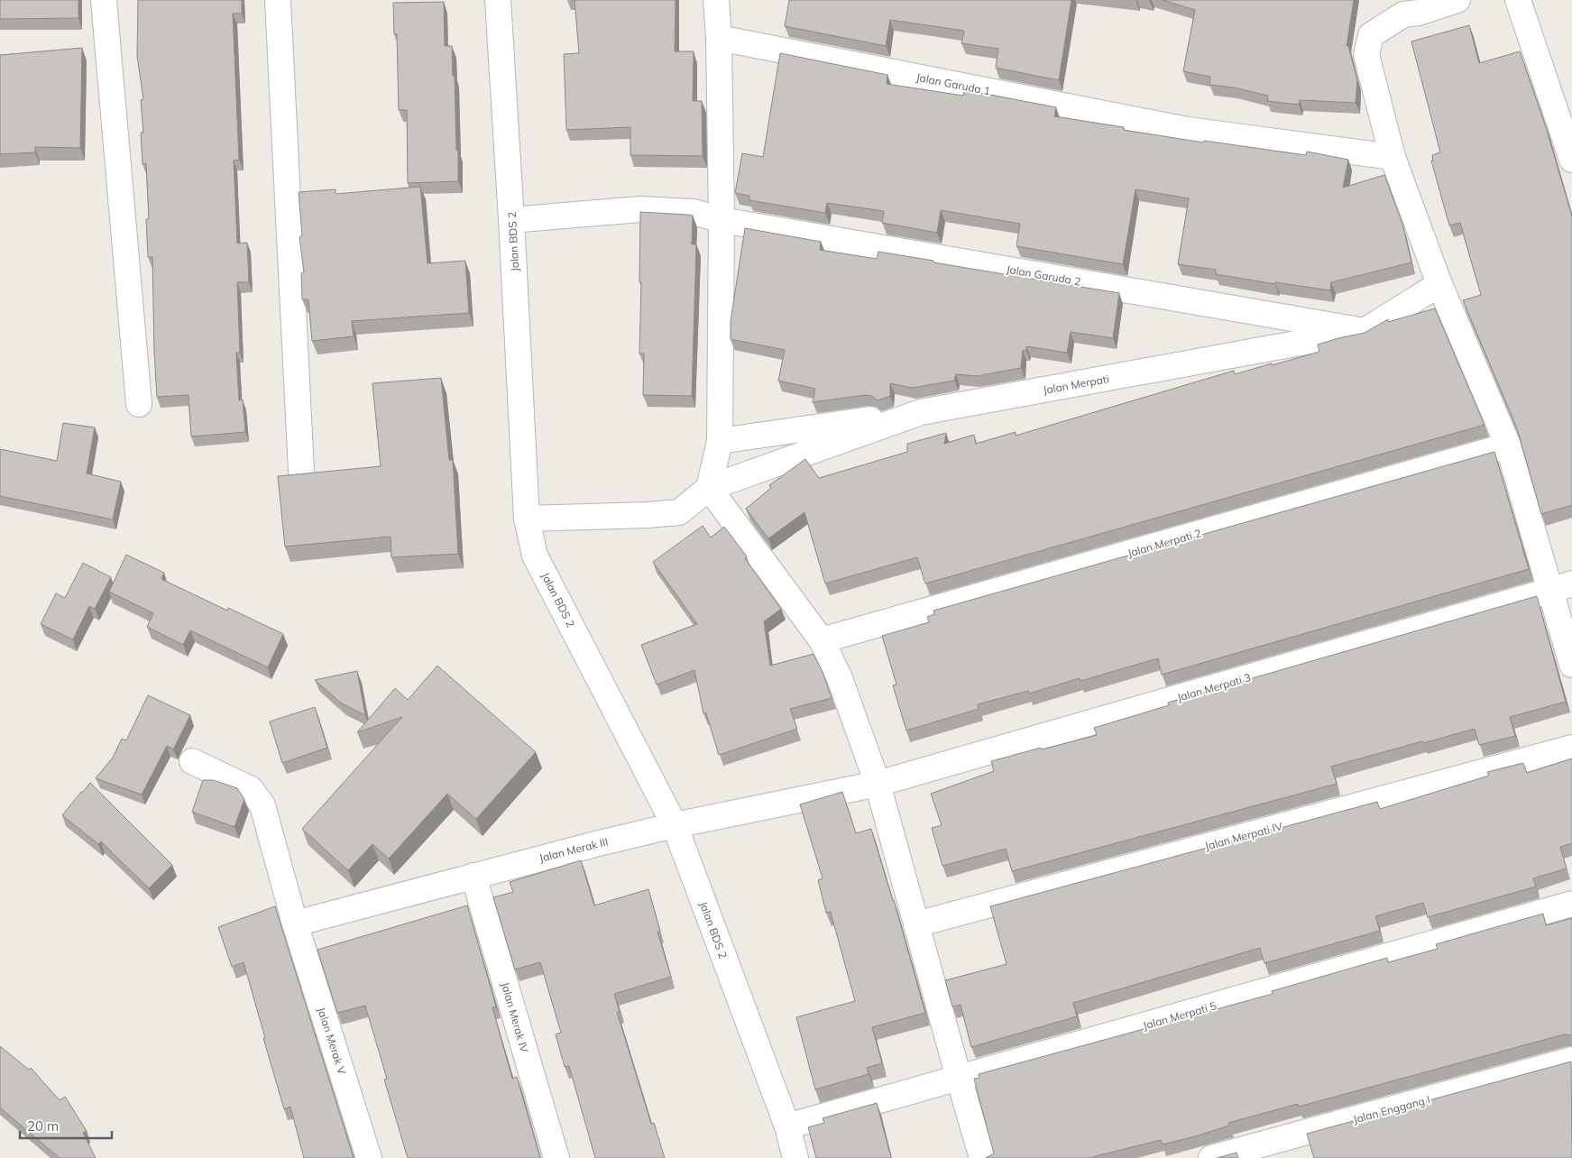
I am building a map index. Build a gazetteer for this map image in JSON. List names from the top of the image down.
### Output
{
  "streets": {
    "street": [
      "Jalan Garuda 1",
      "Jalan BDS 2",
      "Jalan Garuda 2",
      "Jalan Merpati",
      "Jalan Merpati 2",
      "Jalan Merpati 3",
      "Jalan Merpati IV",
      "Jalan Merak III",
      "Jalan Merpati 5",
      "Jalan Merak IV",
      "Jalan Merak V",
      "Jalan Enggang I"
    ]
  },
  "crossings": [
    ["Jalan BDS 2", "Jalan Garuda 2"],
    ["Jalan BDS 2", "Jalan Merpati"],
    ["Jalan BDS 2", "Jalan Merpati 3"],
    ["Jalan BDS 2", "Jalan Merak III"],
    ["Jalan BDS 2", "Jalan Merpati 5"],
    ["Jalan Garuda 2", "Jalan Merpati"],
    ["Jalan Merpati 3", "Jalan Merak III"],
    ["Jalan Merak III", "Jalan Merak IV"]
  ],
  "scale_bar": "20 m"
}
